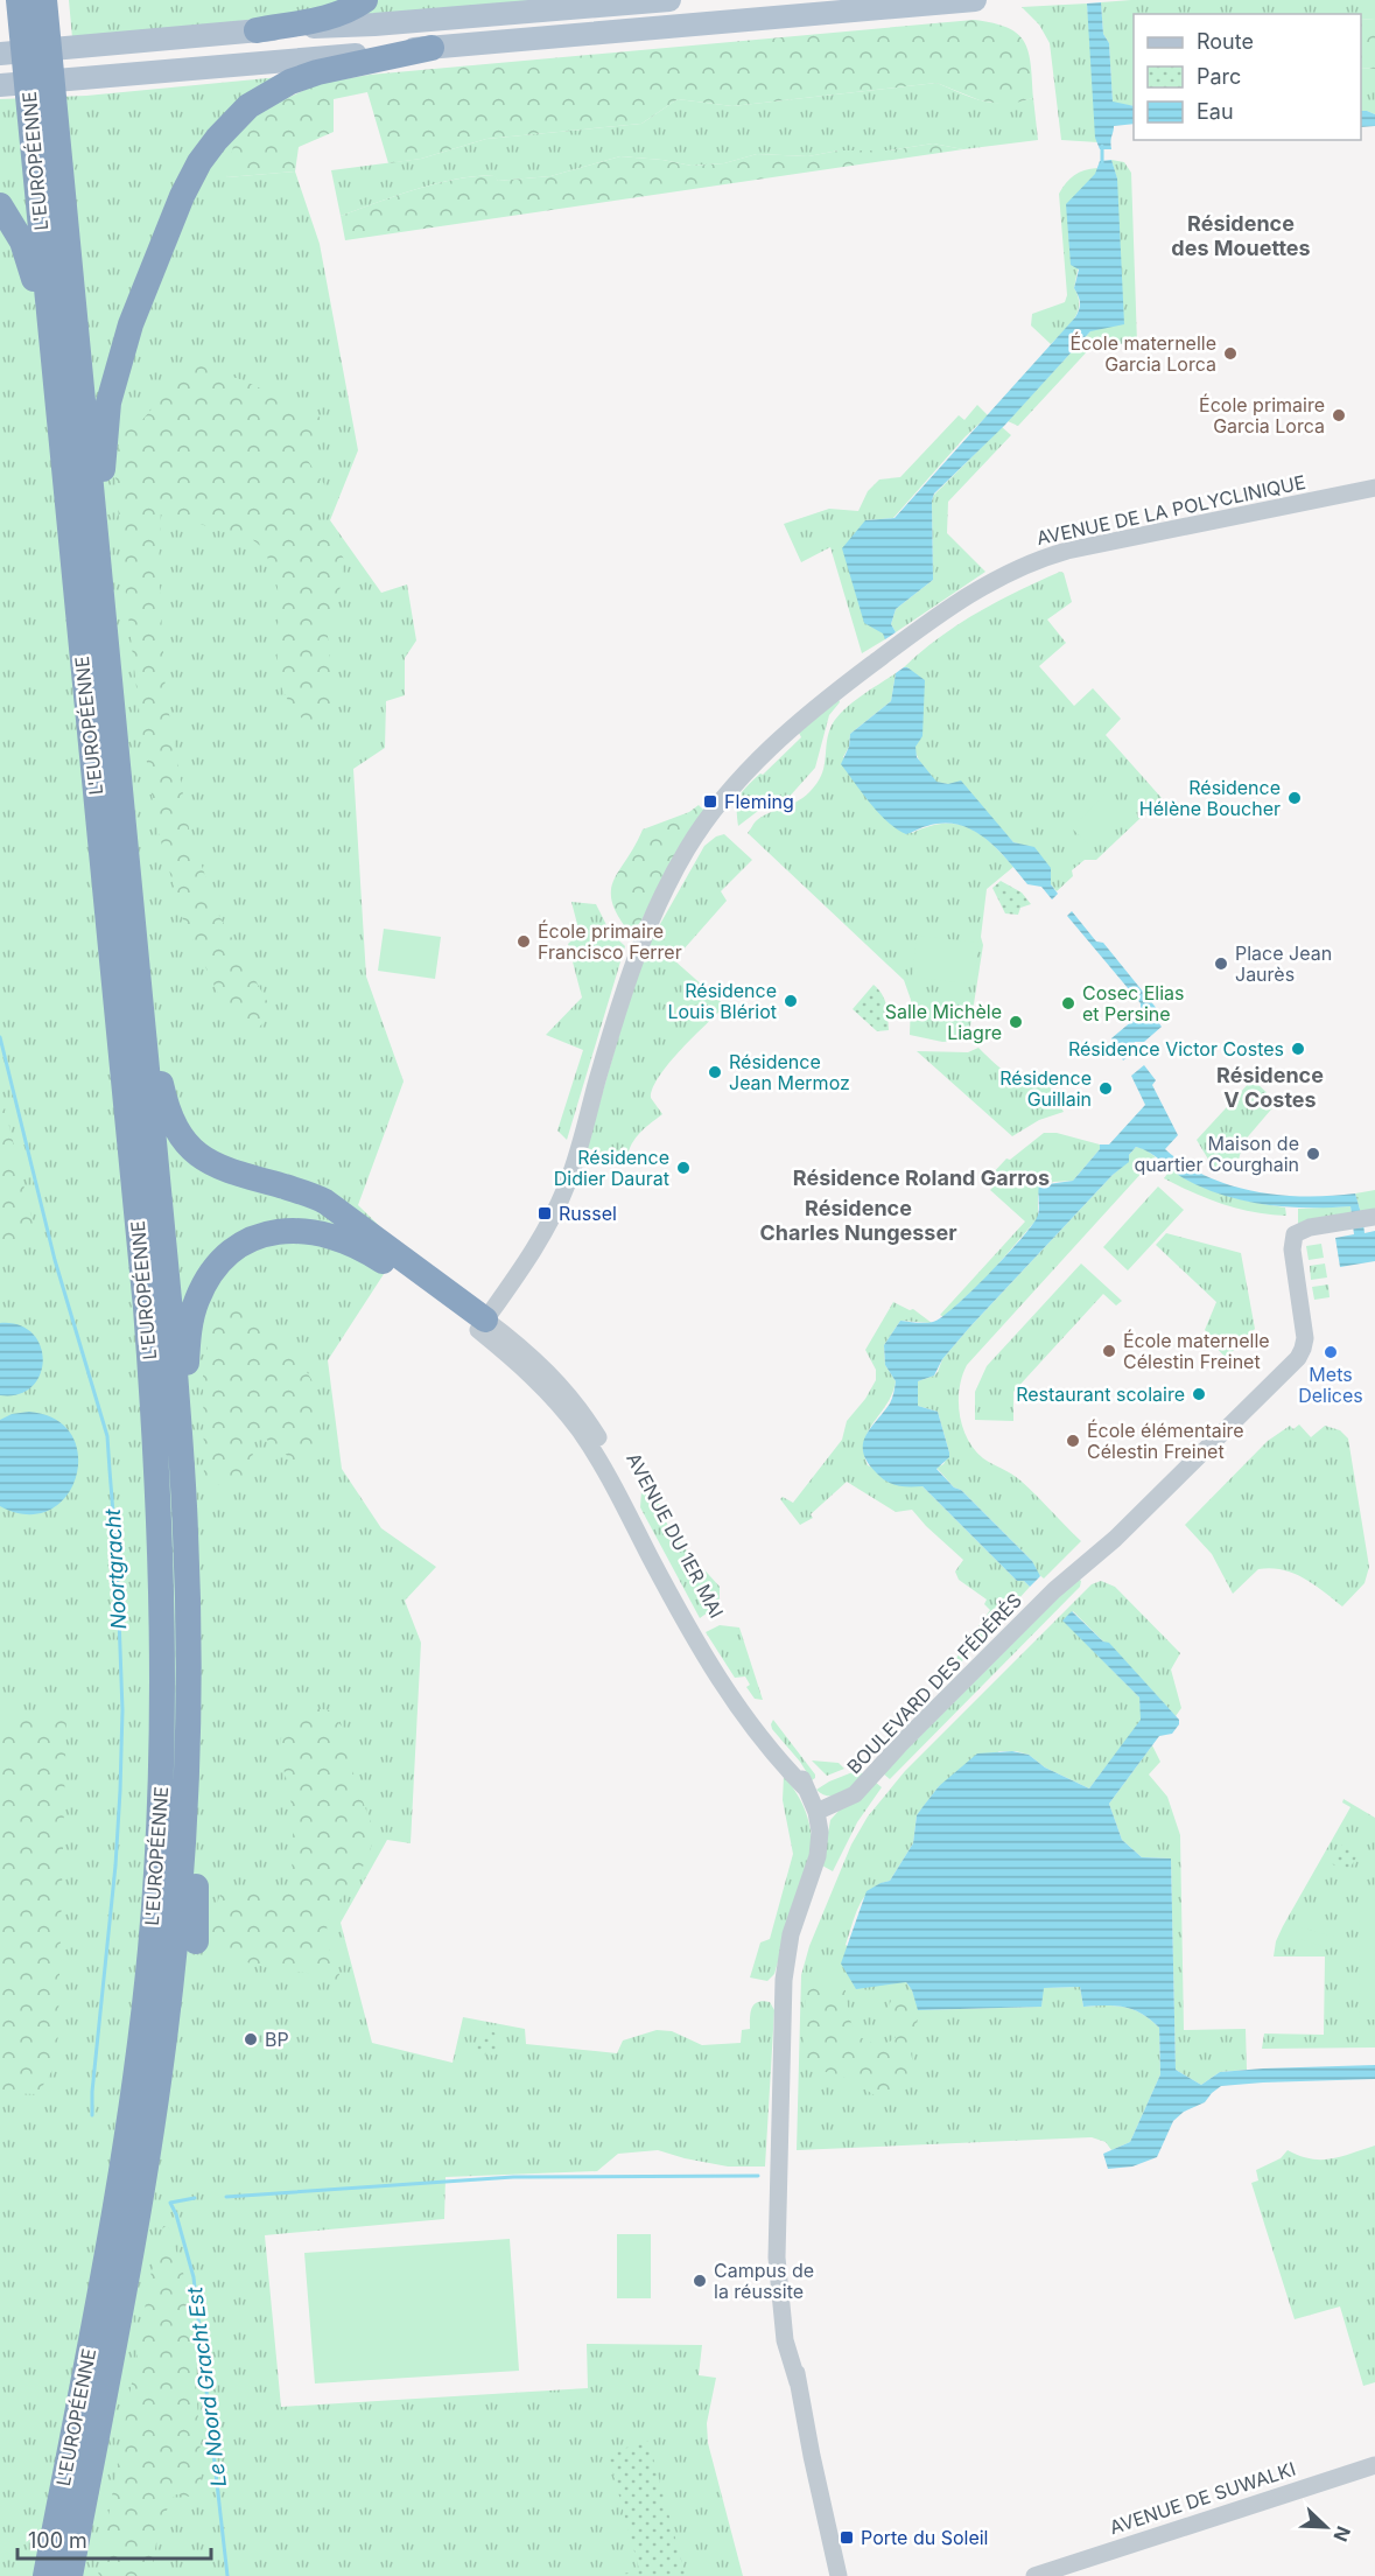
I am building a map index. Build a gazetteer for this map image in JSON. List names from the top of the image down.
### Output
{
  "streets": {
    "highway": ["L'EUROPÉENNE"],
    "street": [
      "AVENUE DE LA POLYCLINIQUE",
      "AVENUE DU 1ER MAI",
      "BOULEVARD DES FÉDÉRÉS",
      "AVENUE DE SUWALKI"
    ]
  },
  "crossings": [
    ["AVENUE DE LA POLYCLINIQUE", "AVENUE DU 1ER MAI"],
    ["AVENUE DU 1ER MAI", "BOULEVARD DES FÉDÉRÉS"]
  ],
  "districts": [
    "Résidence des Mouettes",
    "Résidence V Costes",
    "Résidence Roland Garros",
    "Résidence Charles Nungesser"
  ],
  "water": ["Noortgracht", "Le Noord Gracht Est"],
  "places": {
    "other": [
      "École maternelle Garcia Lorca",
      "École primaire Garcia Lorca",
      "Résidence Hélène Boucher",
      "École primaire Francisco Ferrer",
      "Place Jean Jaurès",
      "Résidence Louis Blériot",
      "Cosec Elias et Persine",
      "Salle Michèle Liagre",
      "Résidence Victor Costes",
      "Résidence Jean Mermoz",
      "Résidence Guillain",
      "Maison de quartier Courghain",
      "Résidence Didier Daurat",
      "École maternelle Célestin Freinet",
      "Mets Delices",
      "Restaurant scolaire",
      "École élémentaire Célestin Freinet",
      "BP",
      "Campus de la réussite"
    ],
    "transit": ["Fleming", "Russel", "Porte du Soleil"]
  },
  "legend": ["Route", "Parc", "Eau"],
  "scale_bar": "100 m",
  "north": "bottom right"
}
